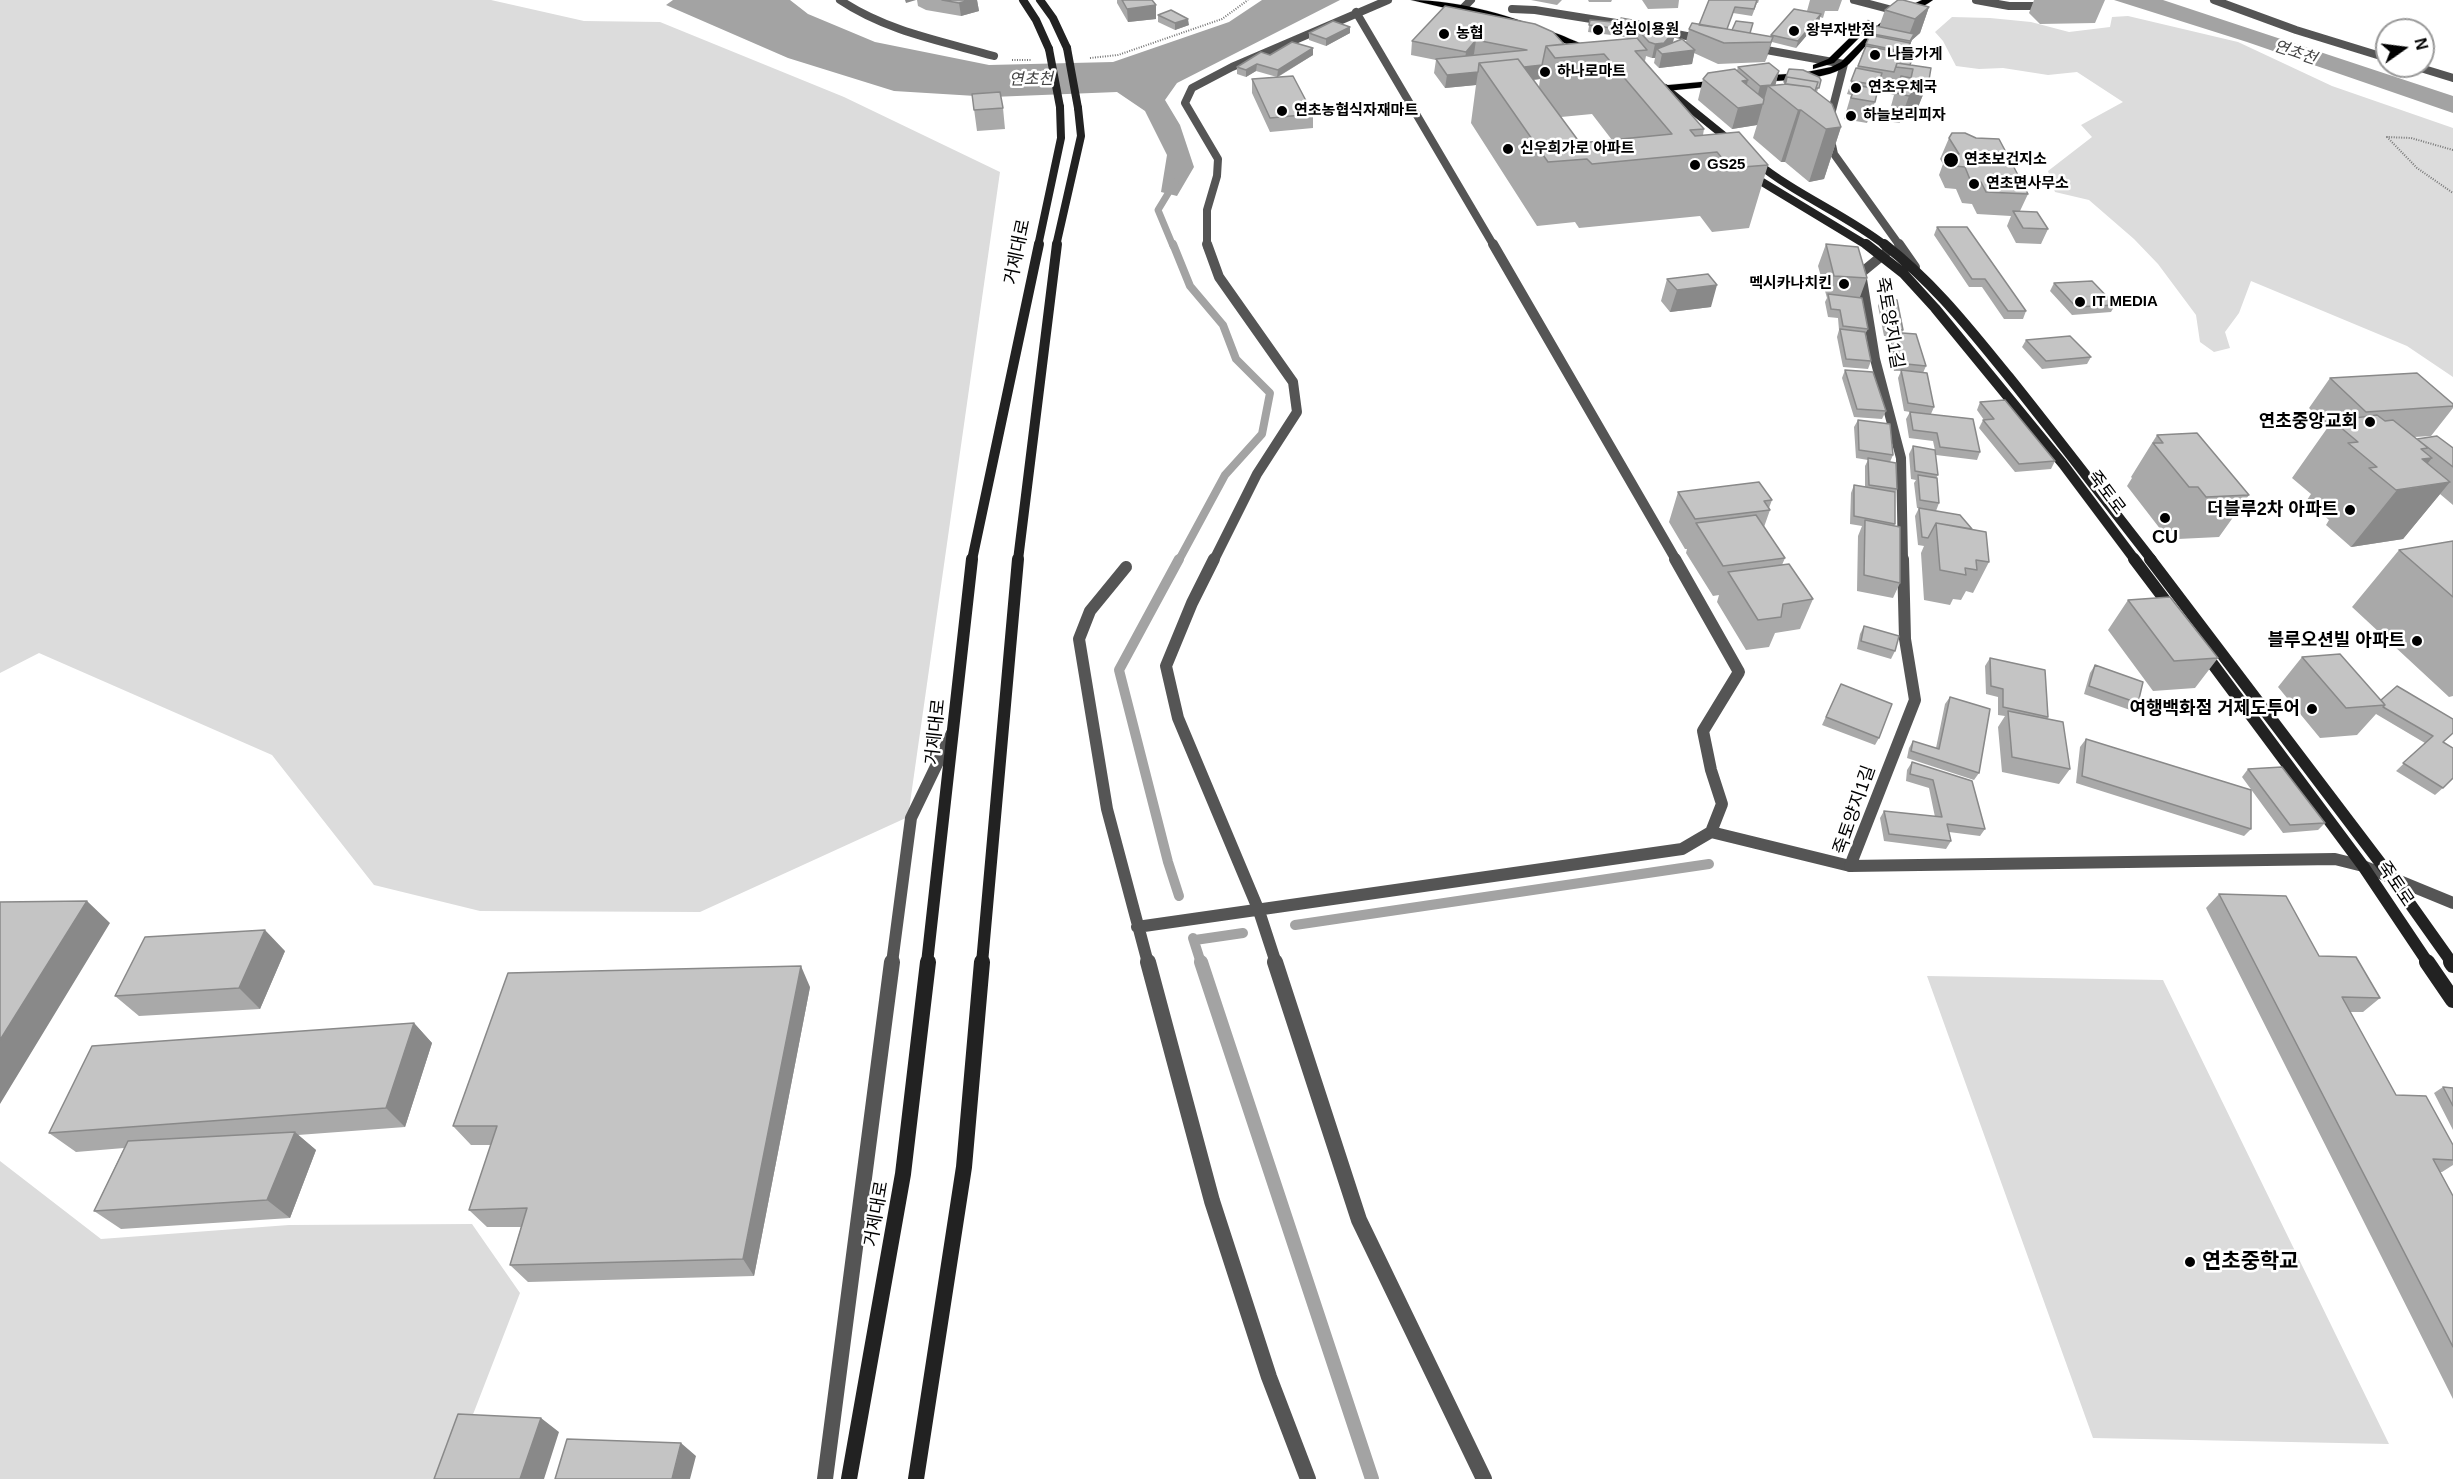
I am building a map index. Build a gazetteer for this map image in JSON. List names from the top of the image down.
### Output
{
  "streets": {
    "main road": ["거제대로", "죽토로"],
    "street": ["죽토양지1길"]
  },
  "crossings": [
    ["죽토양지1길", "죽토로"]
  ],
  "water": ["연초천"],
  "places": [
    "성심이용원",
    "왕부자반점",
    "농협",
    "나들가게",
    "하나로마트",
    "연초우체국",
    "연초농협식자재마트",
    "하늘보리피자",
    "신우희가로 아파트",
    "연초보건지소",
    "GS25",
    "연초면사무소",
    "멕시카나치킨",
    "IT MEDIA",
    "연초중앙교회",
    "더블루2차 아파트",
    "CU",
    "블루오션빌 아파트",
    "여행백화점 거제도투어",
    "연초중학교"
  ],
  "north": "right"
}
